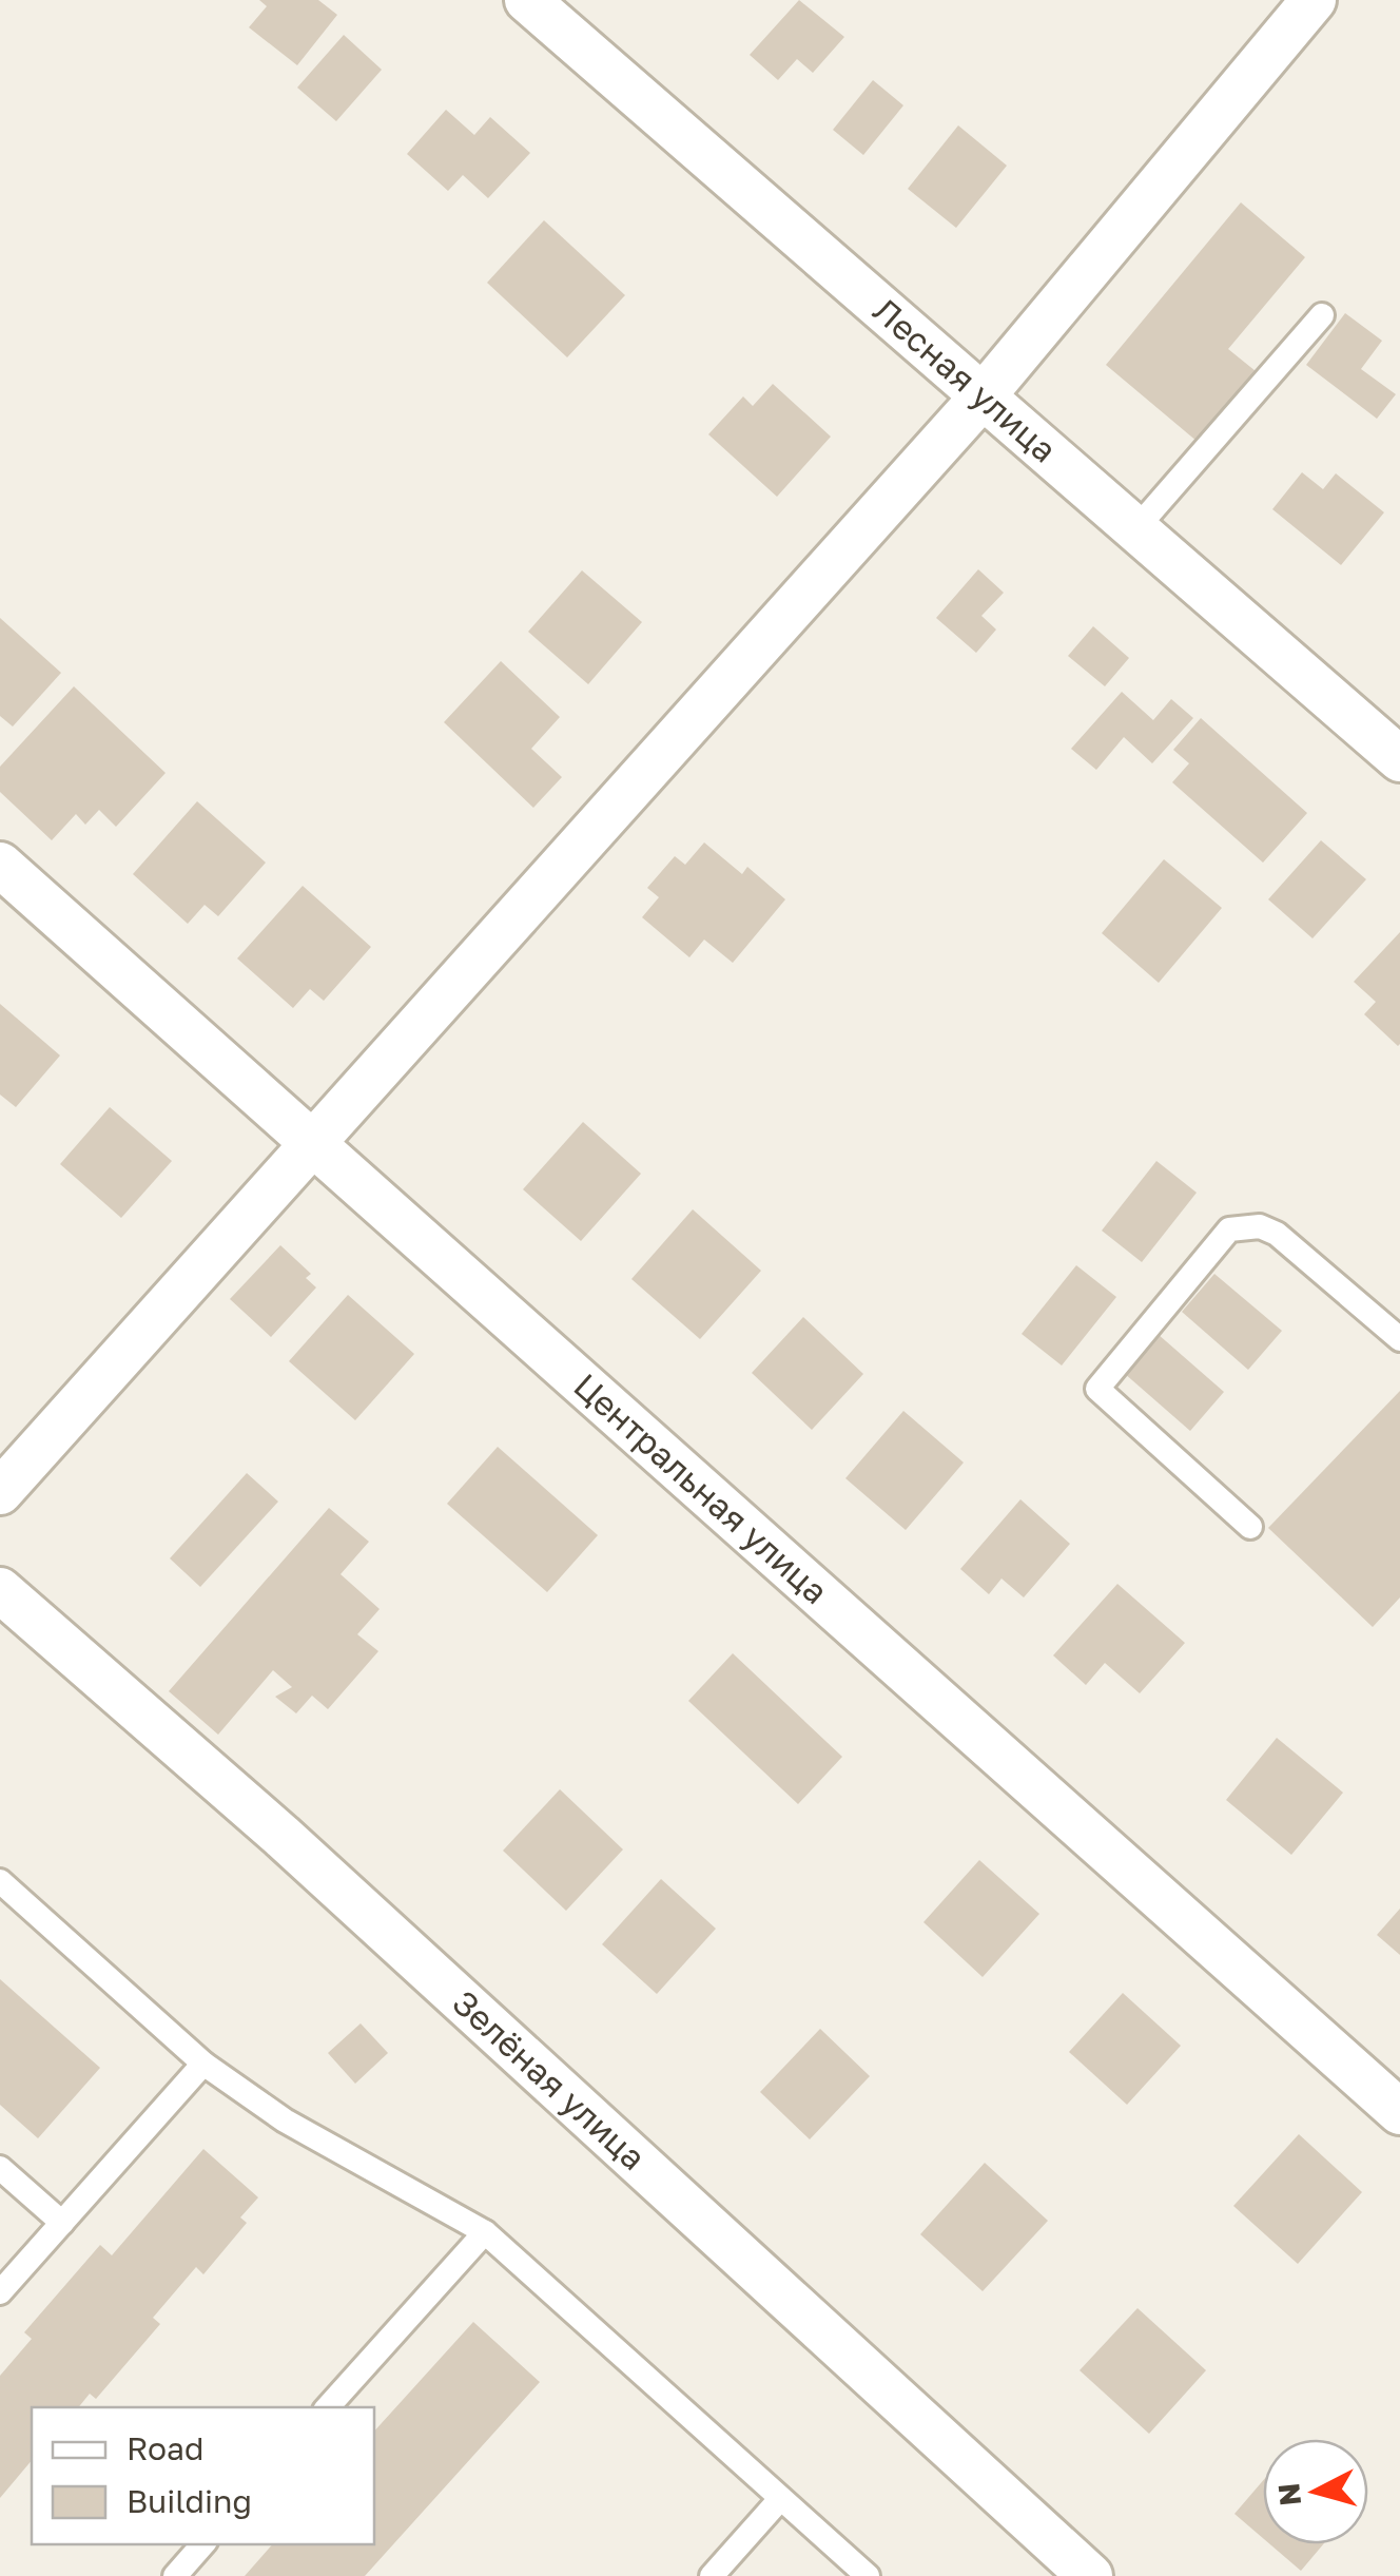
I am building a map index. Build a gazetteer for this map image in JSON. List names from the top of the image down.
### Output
{
  "streets": {
    "street": ["Лесная улица", "Центральная улица", "Зелёная улица"]
  },
  "legend": ["Road", "Building"],
  "north": "left"
}
